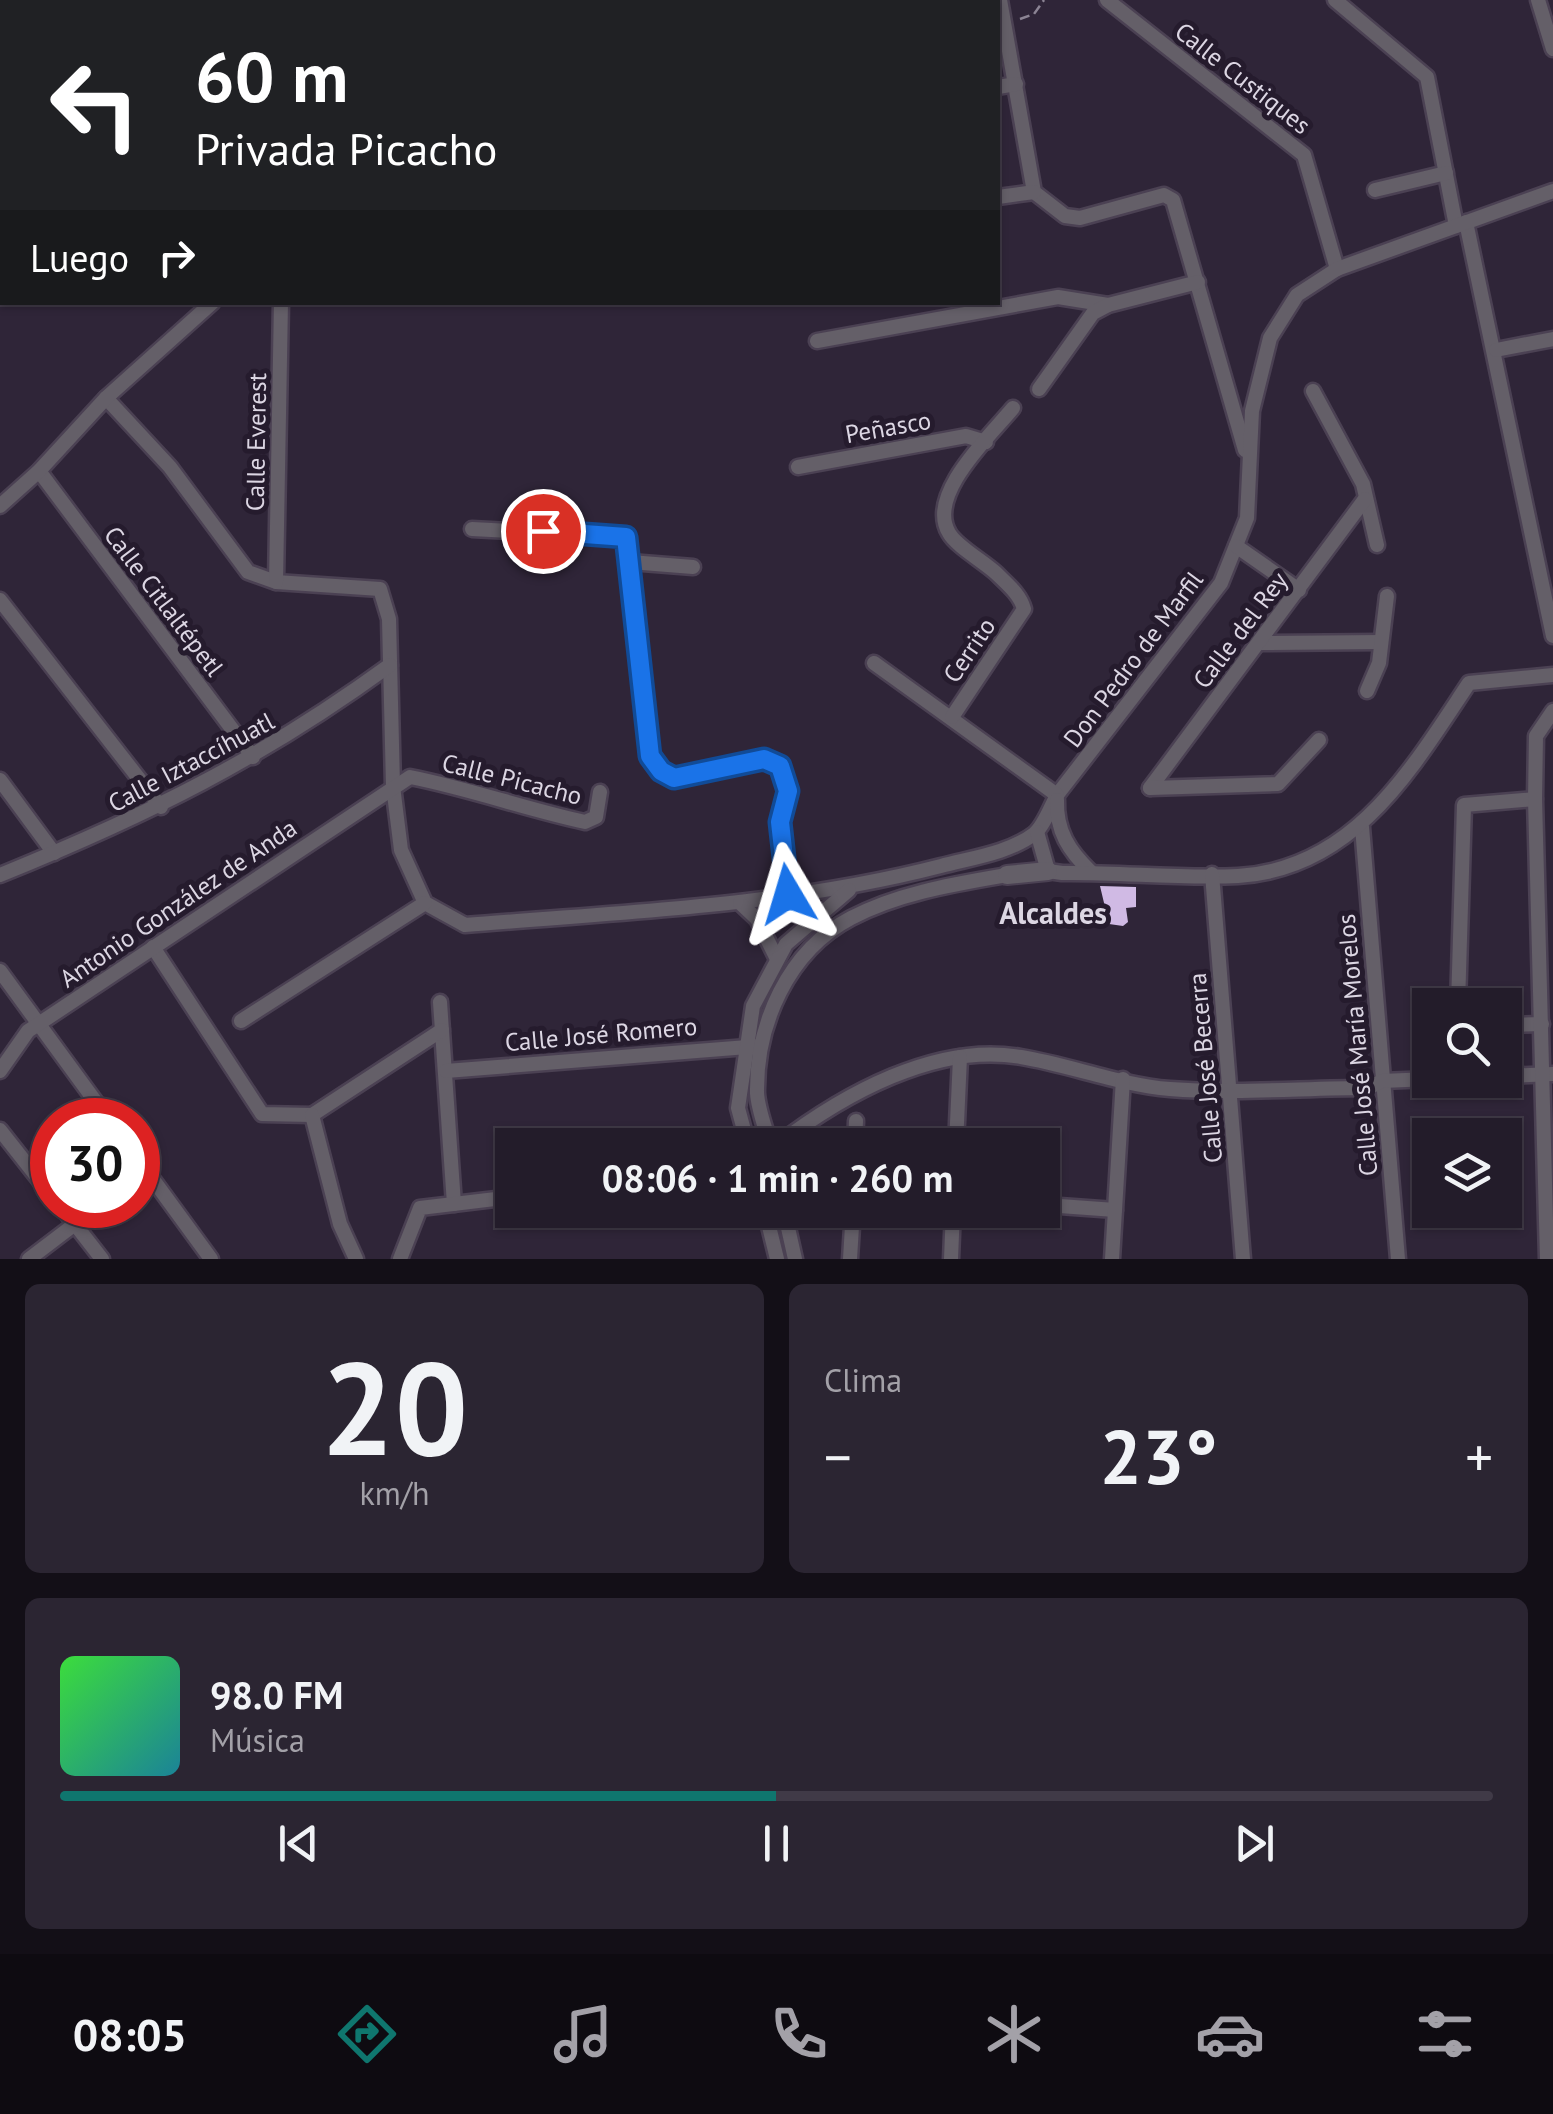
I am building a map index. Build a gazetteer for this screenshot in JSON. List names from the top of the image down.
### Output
{
  "streets": {
    "street": [
      "Calle Custiques",
      "Peñasco",
      "Calle Everest",
      "Calle Citlaltépetl",
      "Calle del Rey",
      "Cerrito",
      "Don Pedro de Marfil",
      "Calle Iztaccíhuatl",
      "Calle Picacho",
      "Antonio González de Anda",
      "Calle José Romero",
      "Calle José María Morelos",
      "Calle José Becerra"
    ]
  },
  "crossings": [
    ["Calle Custiques", "Don Pedro de Marfil"],
    ["Peñasco", "Cerrito"],
    ["Calle Citlaltépetl", "Calle Iztaccíhuatl"],
    ["Calle Picacho", "Antonio González de Anda"]
  ],
  "districts": ["Alcaldes"],
  "page": {
    "turn": ["60 m", "Privada Picacho"],
    "then": "Luego",
    "limit": "30",
    "trip": "08:06 · 1 min · 260 m",
    "tile": [
      ["20", "km/h"],
      "Clima"
    ],
    "heat": ["−", "23°", "+"],
    "song": ["98.0 FM", "Música"],
    "tabs": "08:05"
  }
}
